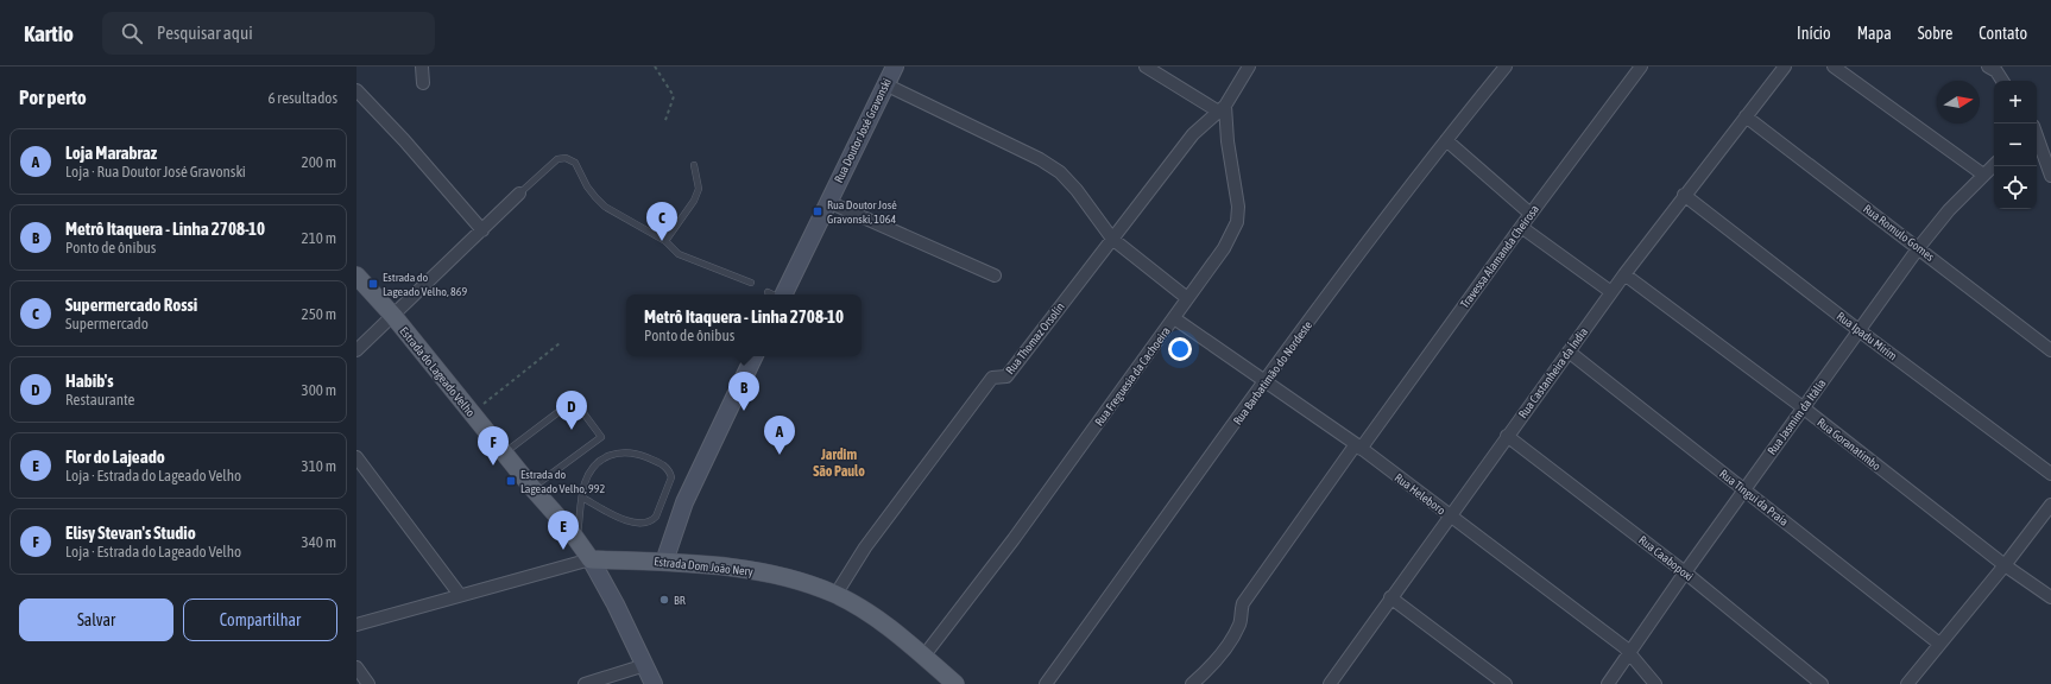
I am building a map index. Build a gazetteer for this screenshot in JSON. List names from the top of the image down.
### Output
{
  "streets": {
    "main road": ["Estrada do Lageado Velho", "Estrada Dom João Nery"],
    "street": [
      "Rua Doutor José Gravonski",
      "Rua Romulo Gomes",
      "Travessa Alamanda Cheirosa",
      "Rua Ipadu Mirim",
      "Rua Thomaz Orsolin",
      "Rua Barbatimão do Nordeste",
      "Rua Castanheira da Índia",
      "Rua Freguesia da Cachoeira",
      "Rua Jasmim da Itália",
      "Rua Goranatimbo",
      "Rua Heleboro",
      "Rua Tingui da Praia",
      "Rua Caabopoxi"
    ]
  },
  "crossings": [
    ["Rua Romulo Gomes", "Rua Castanheira da Índia"],
    ["Rua Romulo Gomes", "Rua Jasmim da Itália"],
    ["Travessa Alamanda Cheirosa", "Rua Heleboro"],
    ["Rua Ipadu Mirim", "Rua Castanheira da Índia"],
    ["Rua Ipadu Mirim", "Rua Jasmim da Itália"],
    ["Rua Thomaz Orsolin", "Rua Freguesia da Cachoeira"],
    ["Rua Thomaz Orsolin", "Estrada Dom João Nery"],
    ["Estrada do Lageado Velho", "Estrada Dom João Nery"],
    ["Rua Barbatimão do Nordeste", "Rua Heleboro"],
    ["Rua Castanheira da Índia", "Rua Goranatimbo"],
    ["Rua Castanheira da Índia", "Rua Heleboro"],
    ["Rua Castanheira da Índia", "Rua Tingui da Praia"],
    ["Rua Castanheira da Índia", "Rua Caabopoxi"],
    ["Rua Freguesia da Cachoeira", "Rua Heleboro"],
    ["Rua Freguesia da Cachoeira", "Estrada Dom João Nery"],
    ["Rua Jasmim da Itália", "Rua Goranatimbo"],
    ["Rua Jasmim da Itália", "Rua Heleboro"],
    ["Rua Jasmim da Itália", "Rua Tingui da Praia"],
    ["Rua Jasmim da Itália", "Rua Caabopoxi"]
  ],
  "districts": ["Jardim São Paulo"],
  "places": {
    "transit": ["Rua Doutor José Gravonski, 1064", "Estrada do Lageado Velho, 869", "Estrada do Lageado Velho, 992"],
    "other": ["BR"]
  },
  "north": "right",
  "page": {
    "header": "Kartio",
    "search": "Pesquisar aqui",
    "nav": [
      "Início",
      "Mapa",
      "Sobre",
      "Contato"
    ],
    "heading": ["Por perto", "6 resultados"],
    "map_buttons": ["+", "−"],
    "list": [
      {
        "mark": "A",
        "name": "Loja Marabraz",
        "note": "Loja · Rua Doutor José Gravonski",
        "value": "200 m"
      },
      {
        "mark": "B",
        "name": "Metrô Itaquera - Linha 2708-10",
        "note": "Ponto de ônibus",
        "value": "210 m"
      },
      {
        "mark": "C",
        "name": "Supermercado Rossi",
        "note": "Supermercado",
        "value": "250 m"
      },
      {
        "mark": "D",
        "name": "Habib's",
        "note": "Restaurante",
        "value": "300 m"
      },
      {
        "mark": "E",
        "name": "Flor do Lajeado",
        "note": "Loja · Estrada do Lageado Velho",
        "value": "310 m"
      },
      {
        "mark": "F",
        "name": "Elisy Stevan's Studio",
        "note": "Loja · Estrada do Lageado Velho",
        "value": "340 m"
      }
    ],
    "pins": [
      "C",
      "B",
      "D",
      "A",
      "F",
      "E"
    ],
    "popup": ["Metrô Itaquera - Linha 2708-10", "Ponto de ônibus"],
    "buttons": ["Salvar", "Compartilhar"]
  }
}
